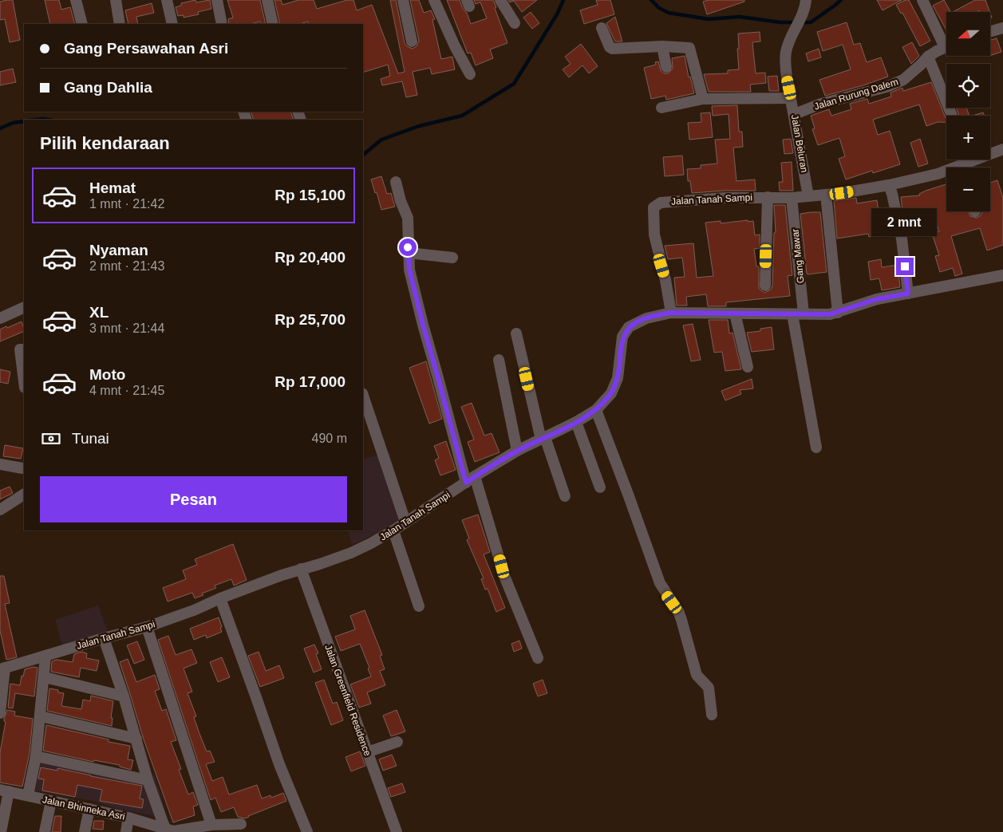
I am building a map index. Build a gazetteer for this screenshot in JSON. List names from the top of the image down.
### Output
{
  "streets": {
    "street": [
      "Jalan Rurung Dalem",
      "Jalan Beluran",
      "Jalan Tanah Sampi",
      "Gang Mawar",
      "Jalan Greenfield Residence",
      "Jalan Bhinneka Asri"
    ]
  },
  "crossings": [
    ["Jalan Rurung Dalem", "Jalan Beluran"],
    ["Jalan Beluran", "Jalan Tanah Sampi"],
    ["Jalan Tanah Sampi", "Gang Mawar"],
    ["Jalan Tanah Sampi", "Jalan Greenfield Residence"]
  ],
  "north": "left",
  "page": {
    "map_buttons": ["+", "−"],
    "banner": ["Gang Persawahan Asri", "Gang Dahlia"],
    "heading": "Pilih kendaraan",
    "list": [
      {
        "name": "Hemat",
        "note": "1 mnt · 21:42",
        "value": "Rp 15,100"
      },
      {
        "name": "Nyaman",
        "note": "2 mnt · 21:43",
        "value": "Rp 20,400"
      },
      {
        "name": "XL",
        "note": "3 mnt · 21:44",
        "value": "Rp 25,700"
      },
      {
        "name": "Moto",
        "note": "4 mnt · 21:45",
        "value": "Rp 17,000"
      }
    ],
    "bubble": "2 mnt",
    "pay": ["Tunai", "490 m"],
    "buttons": "Pesan"
  }
}
